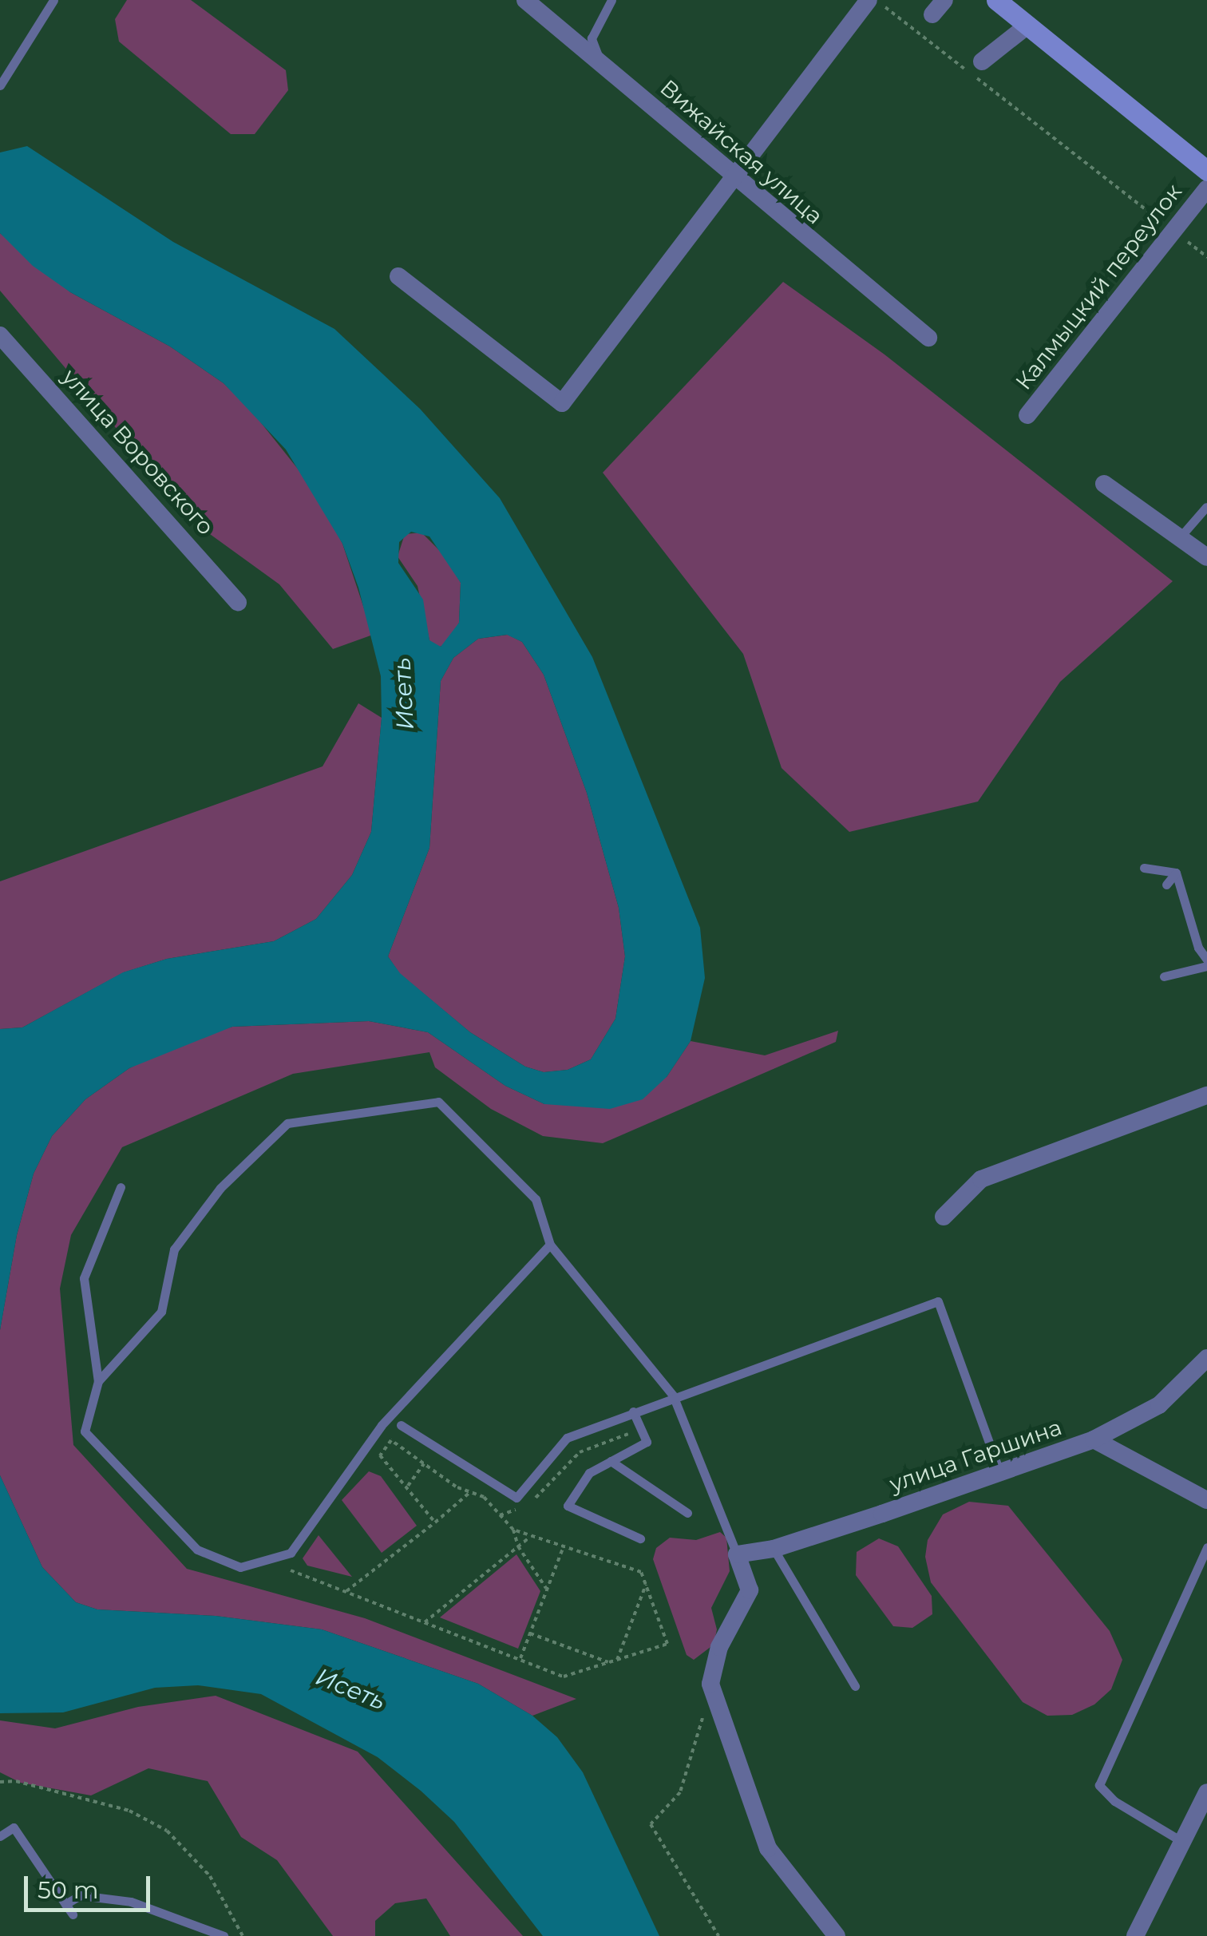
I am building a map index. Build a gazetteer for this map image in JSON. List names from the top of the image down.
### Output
{
  "streets": {
    "street": [
      "Вижайская улица",
      "Калмыцкий переулок",
      "улица Воровского",
      "улица Гаршина"
    ]
  },
  "water": ["Исеть"],
  "scale_bar": "50 m"
}
